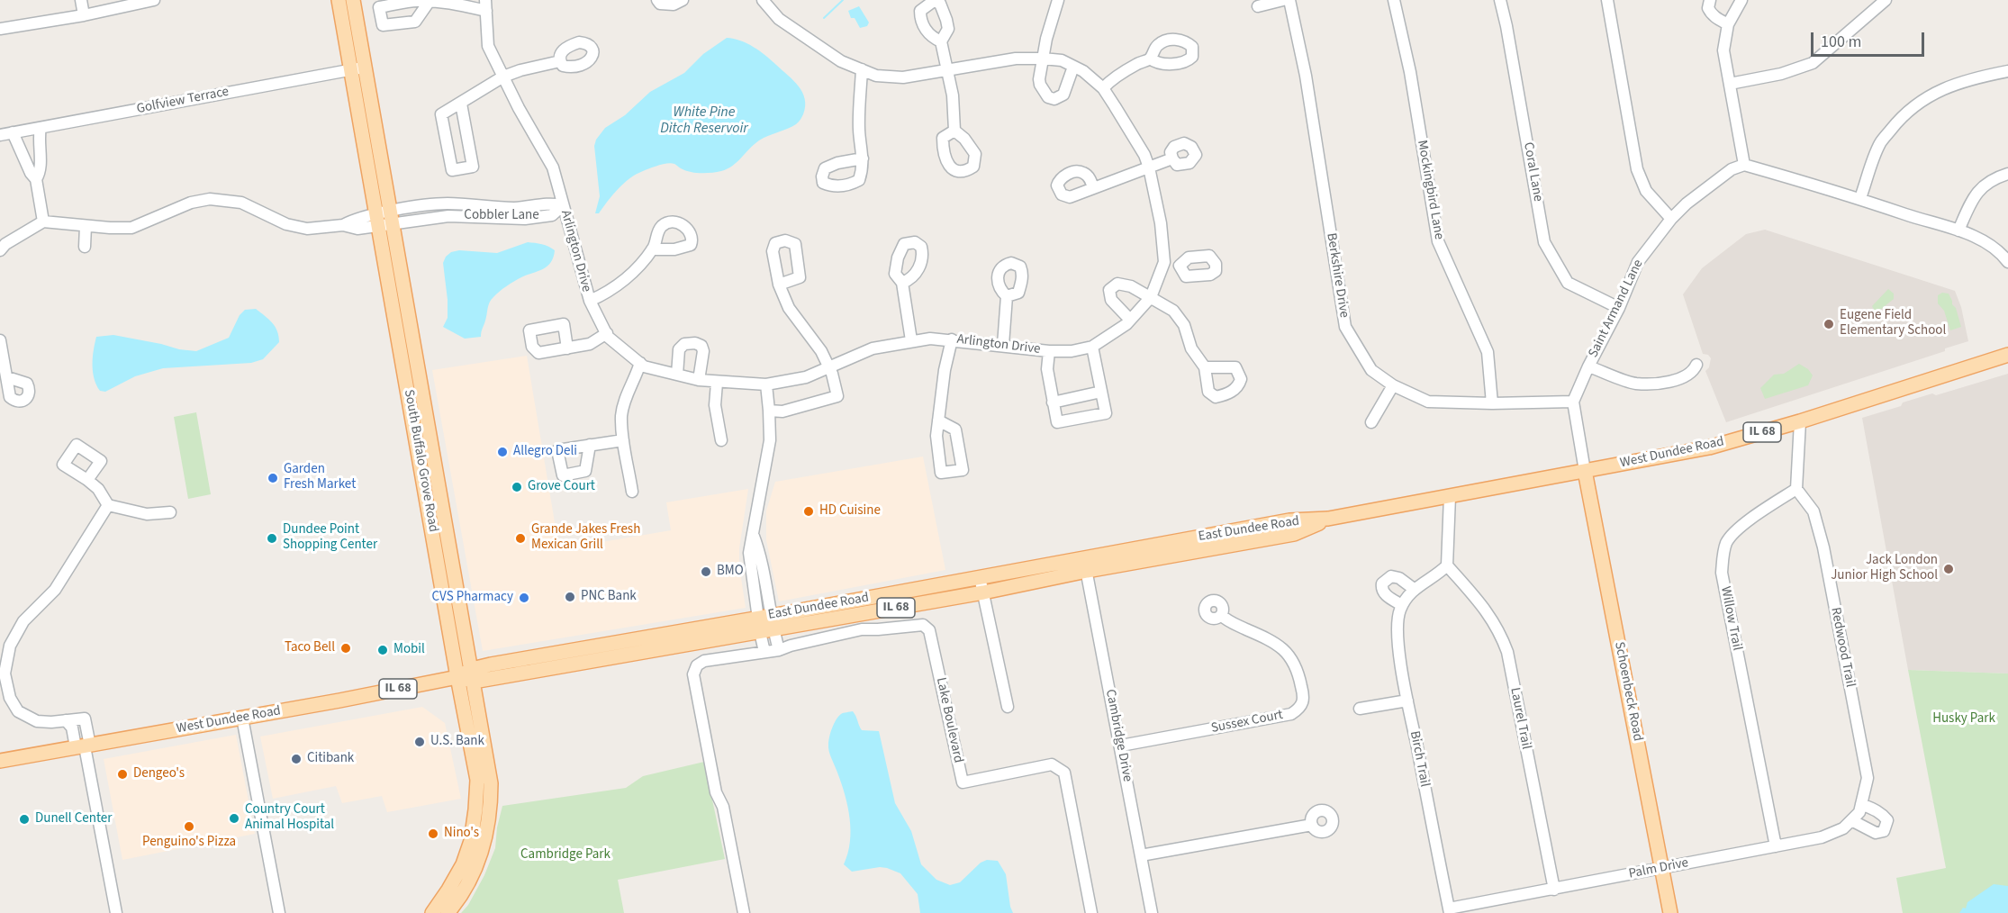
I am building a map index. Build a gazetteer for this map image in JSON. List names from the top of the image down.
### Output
{
  "streets": {
    "main road": [
      "IL 68",
      "West Dundee Road",
      "South Buffalo Grove Road",
      "East Dundee Road",
      "Schoenbeck Road"
    ],
    "street": [
      "Golfview Terrace",
      "Coral Lane",
      "Mockingbird Lane",
      "Cobbler Lane",
      "Arlington Drive",
      "Berkshire Drive",
      "Saint Armand Lane",
      "Willow Trail",
      "Redwood Trail",
      "Laurel Trail",
      "Lake Boulevard",
      "Sussex Court",
      "Cambridge Drive",
      "Birch Trail",
      "Palm Drive"
    ]
  },
  "crossings": [
    ["Golfview Terrace", "South Buffalo Grove Road"],
    ["Coral Lane", "Saint Armand Lane"],
    ["Mockingbird Lane", "Berkshire Drive"],
    ["Cobbler Lane", "Arlington Drive"],
    ["Cobbler Lane", "South Buffalo Grove Road"],
    ["Berkshire Drive", "Saint Armand Lane"],
    ["West Dundee Road", "South Buffalo Grove Road"],
    ["West Dundee Road", "East Dundee Road"],
    ["West Dundee Road", "Schoenbeck Road"],
    ["South Buffalo Grove Road", "East Dundee Road"],
    ["East Dundee Road", "Cambridge Drive"],
    ["Willow Trail", "Redwood Trail"],
    ["Willow Trail", "Palm Drive"],
    ["Redwood Trail", "Palm Drive"],
    ["Schoenbeck Road", "Palm Drive"],
    ["Laurel Trail", "Birch Trail"],
    ["Laurel Trail", "Palm Drive"],
    ["Sussex Court", "Cambridge Drive"],
    ["Birch Trail", "Palm Drive"]
  ],
  "water": ["White Pine Ditch Reservoir"],
  "parks": ["Husky Park", "Cambridge Park"],
  "places": [
    "Eugene Field Elementary School",
    "Allegro Deli",
    "Garden Fresh Market",
    "Grove Court",
    "HD Cuisine",
    "Dundee Point Shopping Center",
    "Grande Jakes Fresh Mexican Grill",
    "Jack London Junior High School",
    "BMO",
    "PNC Bank",
    "CVS Pharmacy",
    "Taco Bell",
    "Mobil",
    "U.S. Bank",
    "Citibank",
    "Dengeo's",
    "Country Court Animal Hospital",
    "Dunell Center",
    "Penguino's Pizza",
    "Nino's"
  ],
  "scale_bar": "100 m"
}
